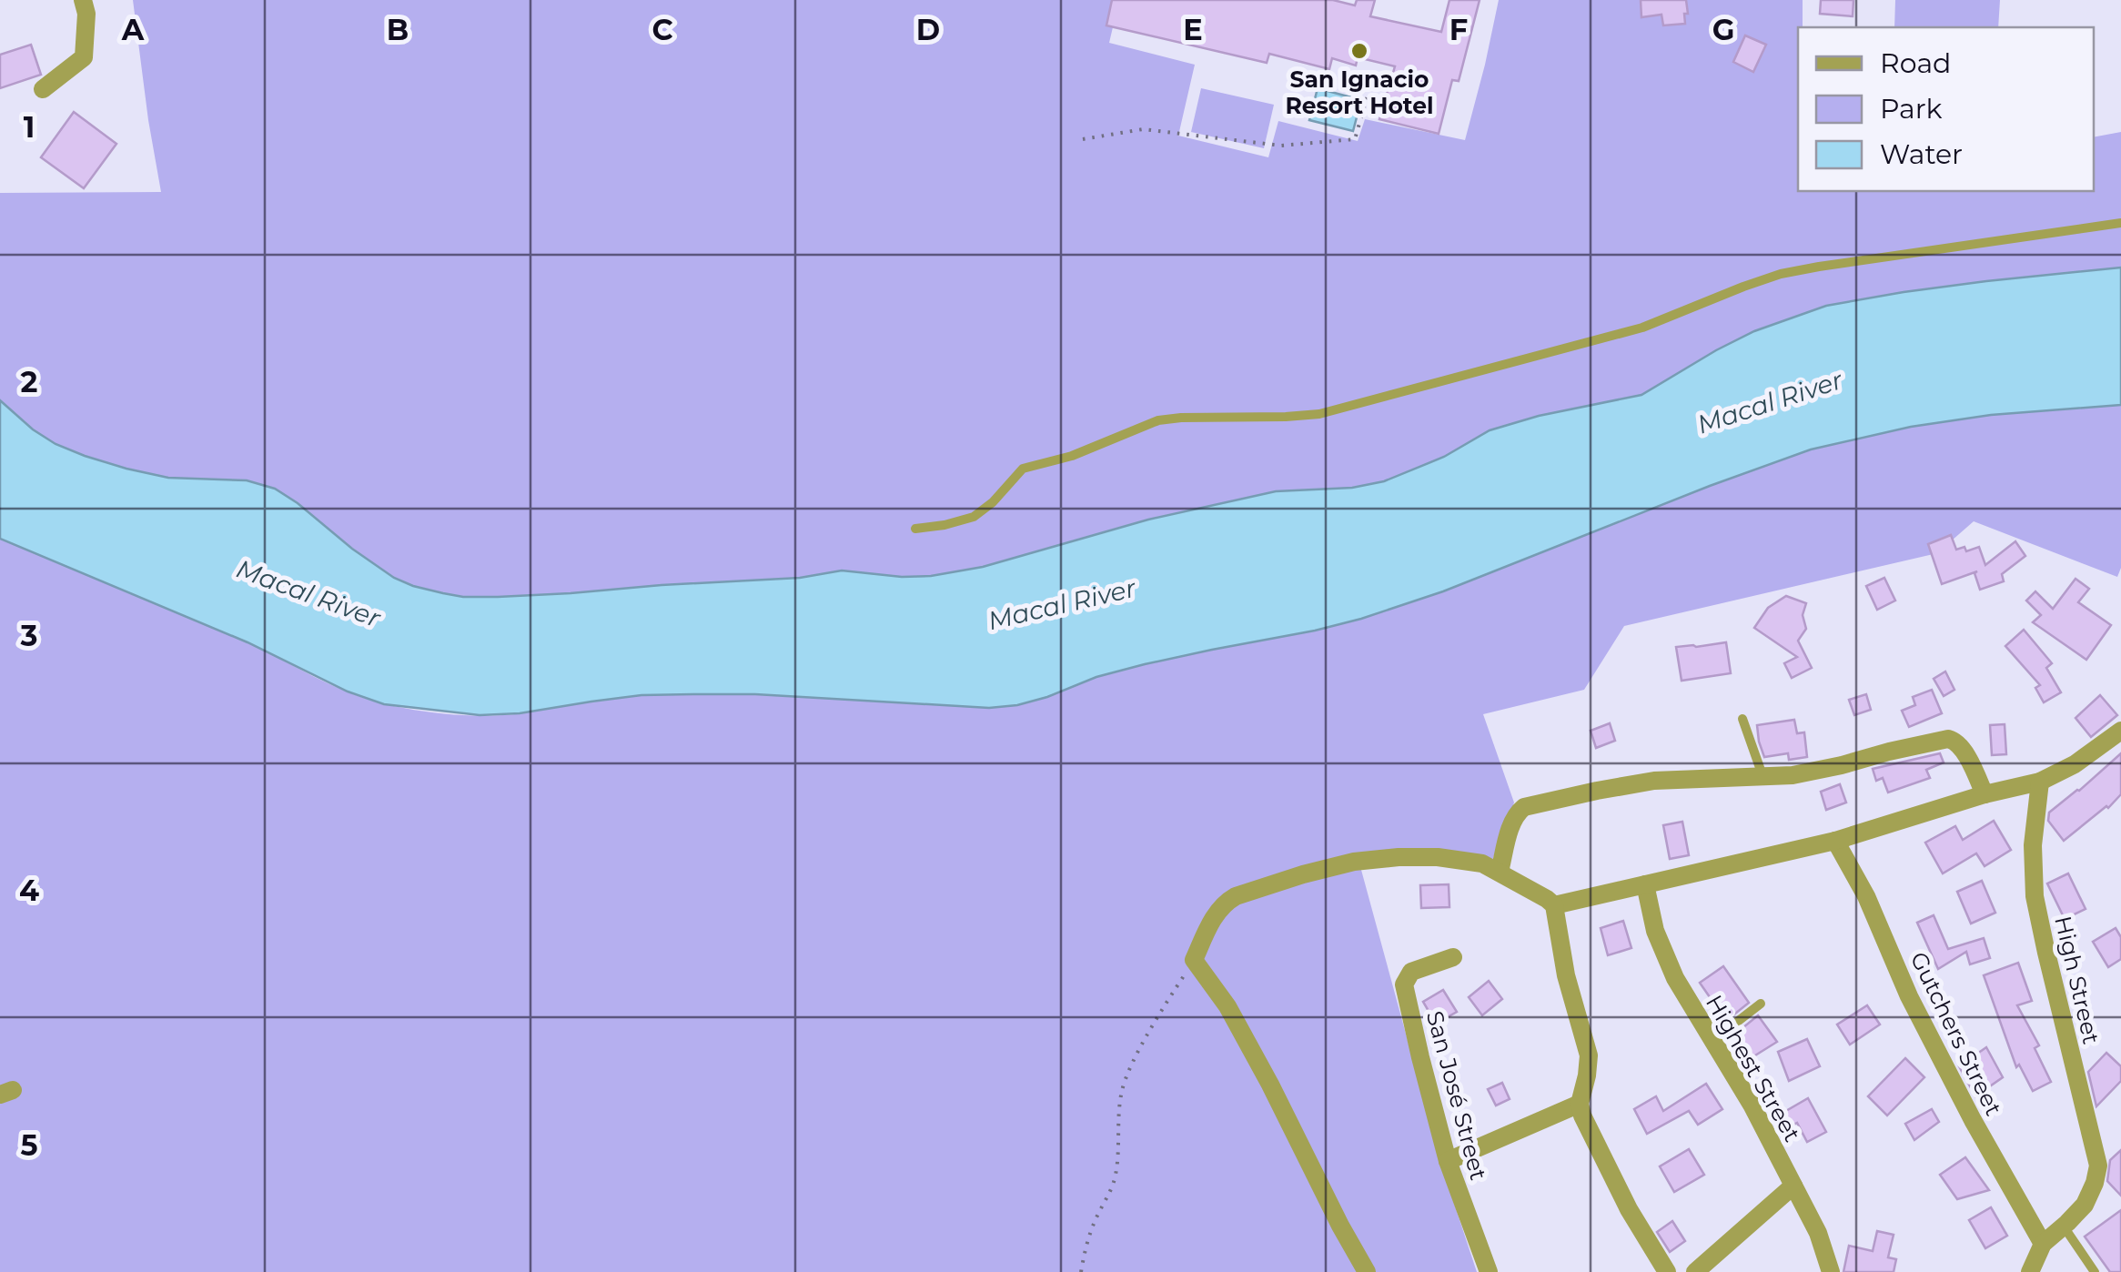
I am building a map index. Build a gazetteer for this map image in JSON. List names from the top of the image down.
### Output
{
  "streets": {
    "street": [
      "High Street",
      "Gutchers Street",
      "Highest Street",
      "San José Street"
    ]
  },
  "crossings": [
    ["High Street", "Gutchers Street"]
  ],
  "water": ["Macal River"],
  "places": ["San Ignacio Resort Hotel"],
  "legend": ["Road", "Park", "Water"],
  "grid": {
    "columns": [
      "A",
      "B",
      "C",
      "D",
      "E",
      "F",
      "G"
    ],
    "rows": [
      "1",
      "2",
      "3",
      "4",
      "5"
    ]
  }
}
